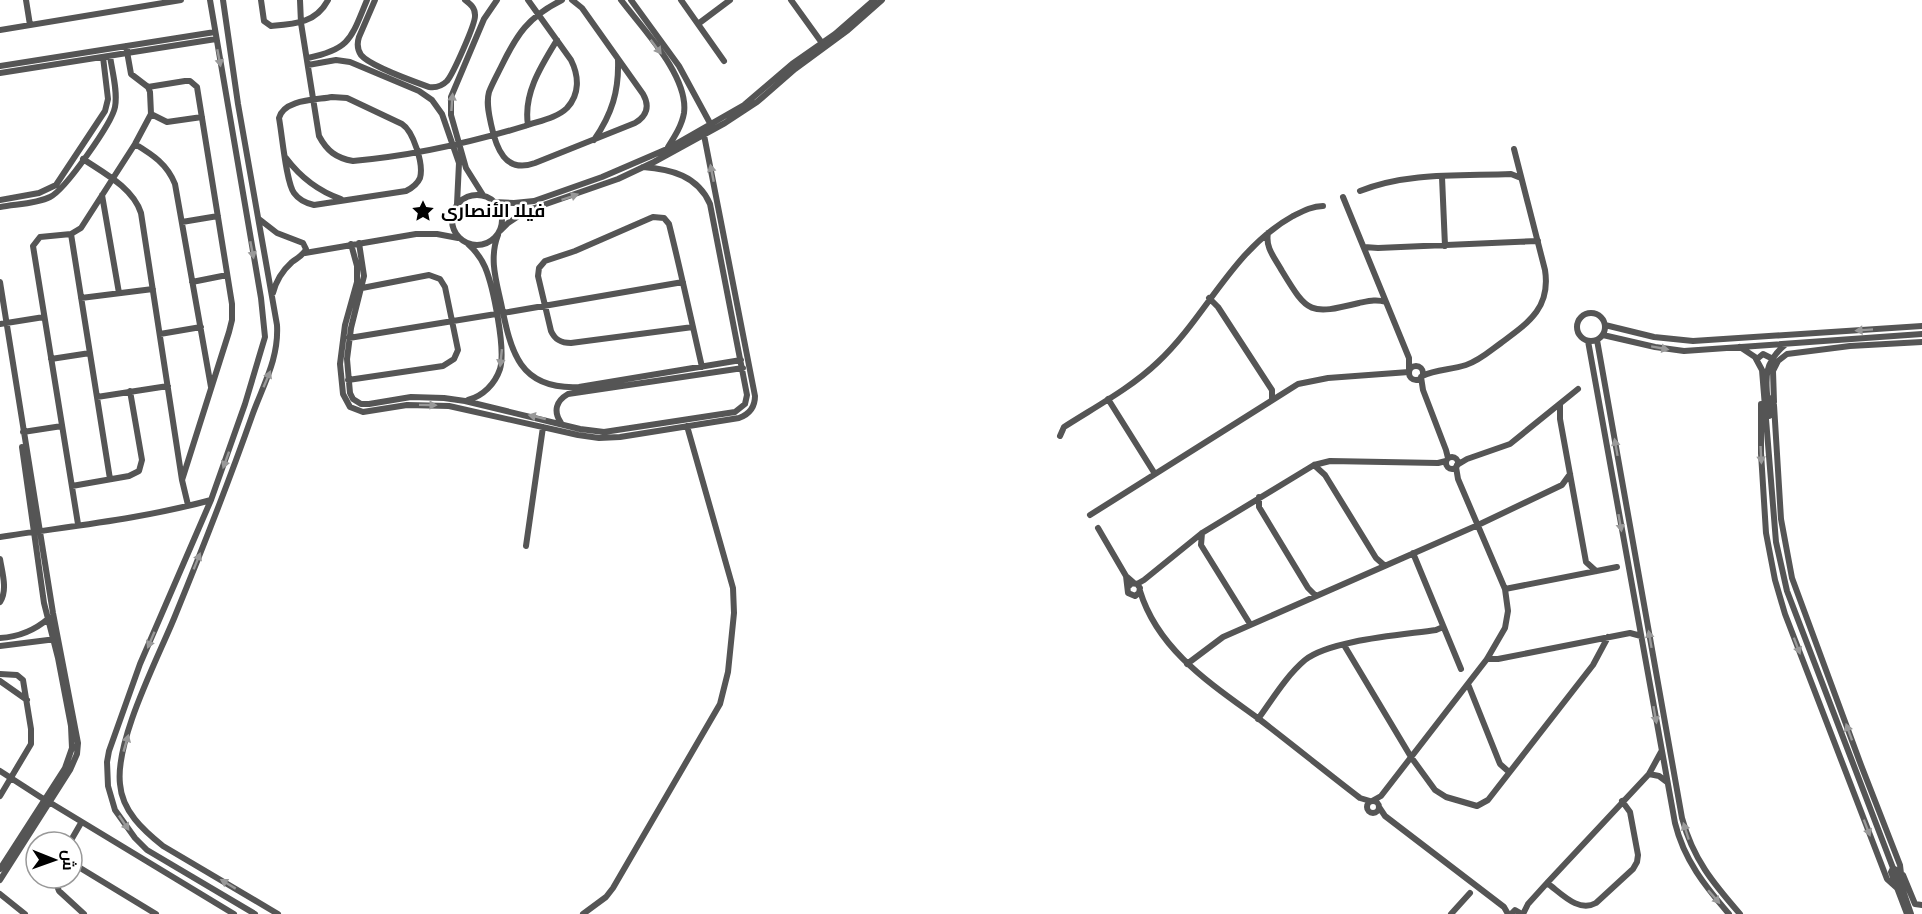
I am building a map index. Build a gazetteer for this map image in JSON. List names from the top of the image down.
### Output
{
  "places": {
    "place": ["فيلا الأنصارى"]
  },
  "north": "right"
}
